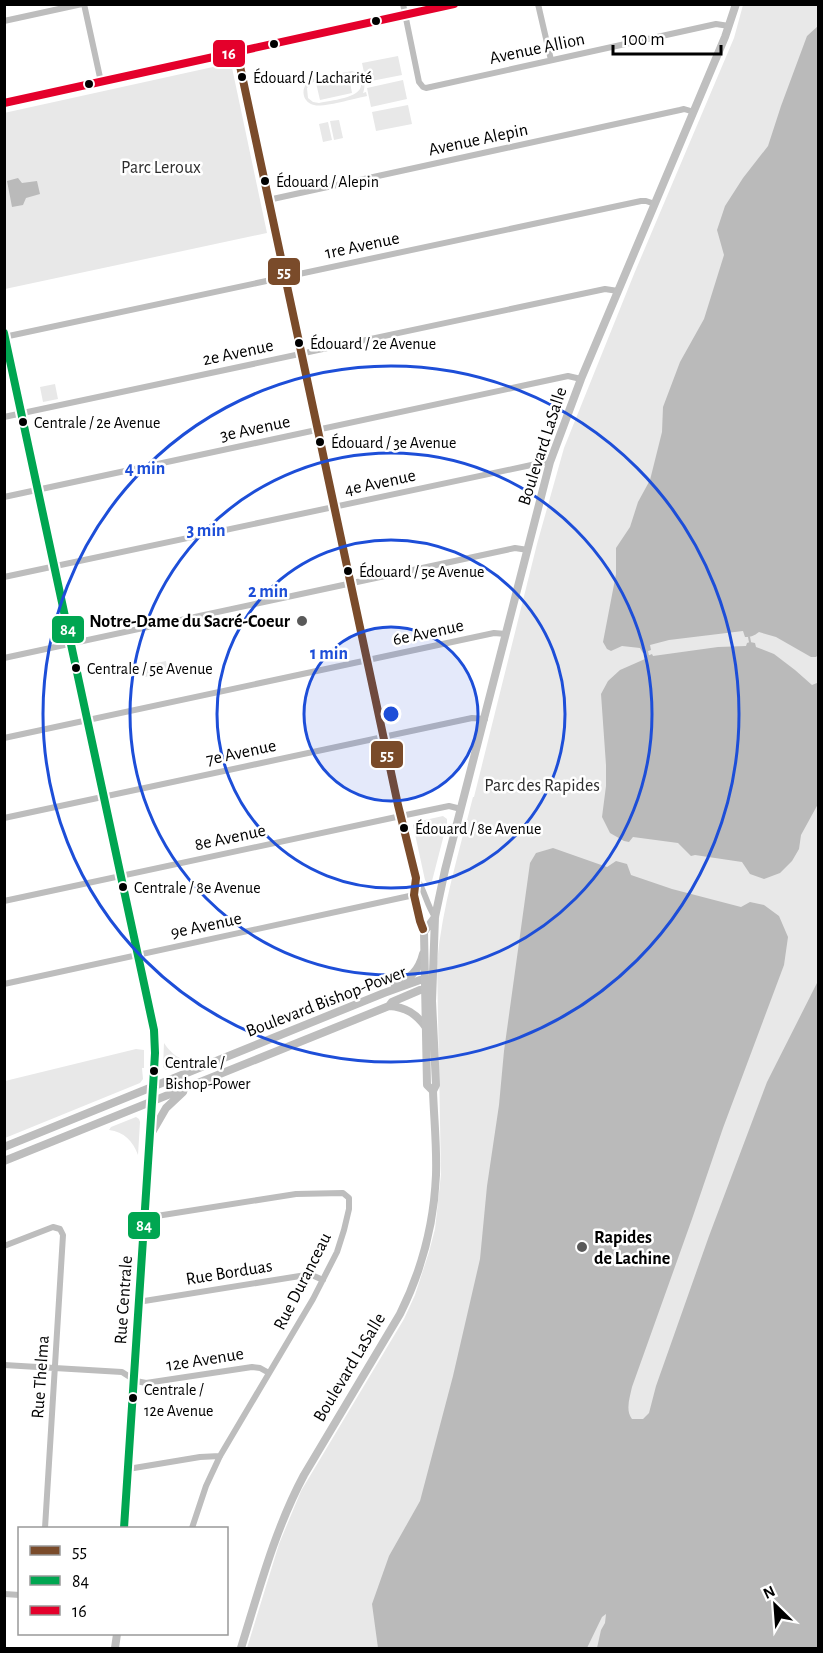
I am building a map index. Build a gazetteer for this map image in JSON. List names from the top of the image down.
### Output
{
  "streets": {
    "main road": ["Boulevard LaSalle"],
    "street": [
      "Avenue Allion",
      "Avenue Alepin",
      "1re Avenue",
      "2e Avenue",
      "3e Avenue",
      "4e Avenue",
      "6e Avenue",
      "7e Avenue",
      "8e Avenue",
      "9e Avenue",
      "Boulevard Bishop-Power",
      "Rue Borduas",
      "Rue Duranceau",
      "Rue Centrale",
      "12e Avenue",
      "Rue Thelma"
    ]
  },
  "crossings": [
    ["Avenue Allion", "Boulevard LaSalle"],
    ["Avenue Alepin", "Boulevard LaSalle"],
    ["1re Avenue", "Boulevard LaSalle"],
    ["1re Avenue", "Rue Centrale"],
    ["2e Avenue", "Boulevard LaSalle"],
    ["2e Avenue", "Rue Centrale"],
    ["3e Avenue", "Boulevard LaSalle"],
    ["3e Avenue", "Rue Centrale"],
    ["Boulevard LaSalle", "4e Avenue"],
    ["Boulevard LaSalle", "6e Avenue"],
    ["Boulevard LaSalle", "7e Avenue"],
    ["Boulevard LaSalle", "8e Avenue"],
    ["Boulevard LaSalle", "Boulevard Bishop-Power"],
    ["4e Avenue", "Rue Centrale"],
    ["6e Avenue", "Rue Centrale"],
    ["7e Avenue", "Rue Centrale"],
    ["8e Avenue", "Rue Centrale"],
    ["9e Avenue", "Rue Centrale"],
    ["Boulevard Bishop-Power", "Rue Centrale"],
    ["Rue Borduas", "Rue Duranceau"],
    ["Rue Borduas", "Rue Centrale"],
    ["Rue Duranceau", "Rue Centrale"],
    ["Rue Duranceau", "12e Avenue"],
    ["Rue Centrale", "12e Avenue"],
    ["12e Avenue", "Rue Thelma"]
  ],
  "parks": ["Parc Leroux", "Parc des Rapides"],
  "places": [
    "Édouard / Lacharité",
    "Édouard / Alepin",
    "Édouard / 2e Avenue",
    "Centrale / 2e Avenue",
    "Édouard / 3e Avenue",
    "Édouard / 5e Avenue",
    "Notre-Dame du Sacré-Coeur",
    "Centrale / 5e Avenue",
    "Édouard / 8e Avenue",
    "Centrale / 8e Avenue",
    "Centrale / Bishop-Power",
    "Rapides de Lachine",
    "Centrale / 12e Avenue"
  ],
  "lines": ["transit line 16", "transit line 55", "transit line 84"],
  "legend": ["55", "84", "16"],
  "scale_bar": "100 m",
  "north": "top left",
  "rings": [
    "4 min",
    "3 min",
    "2 min",
    "1 min"
  ]
}
